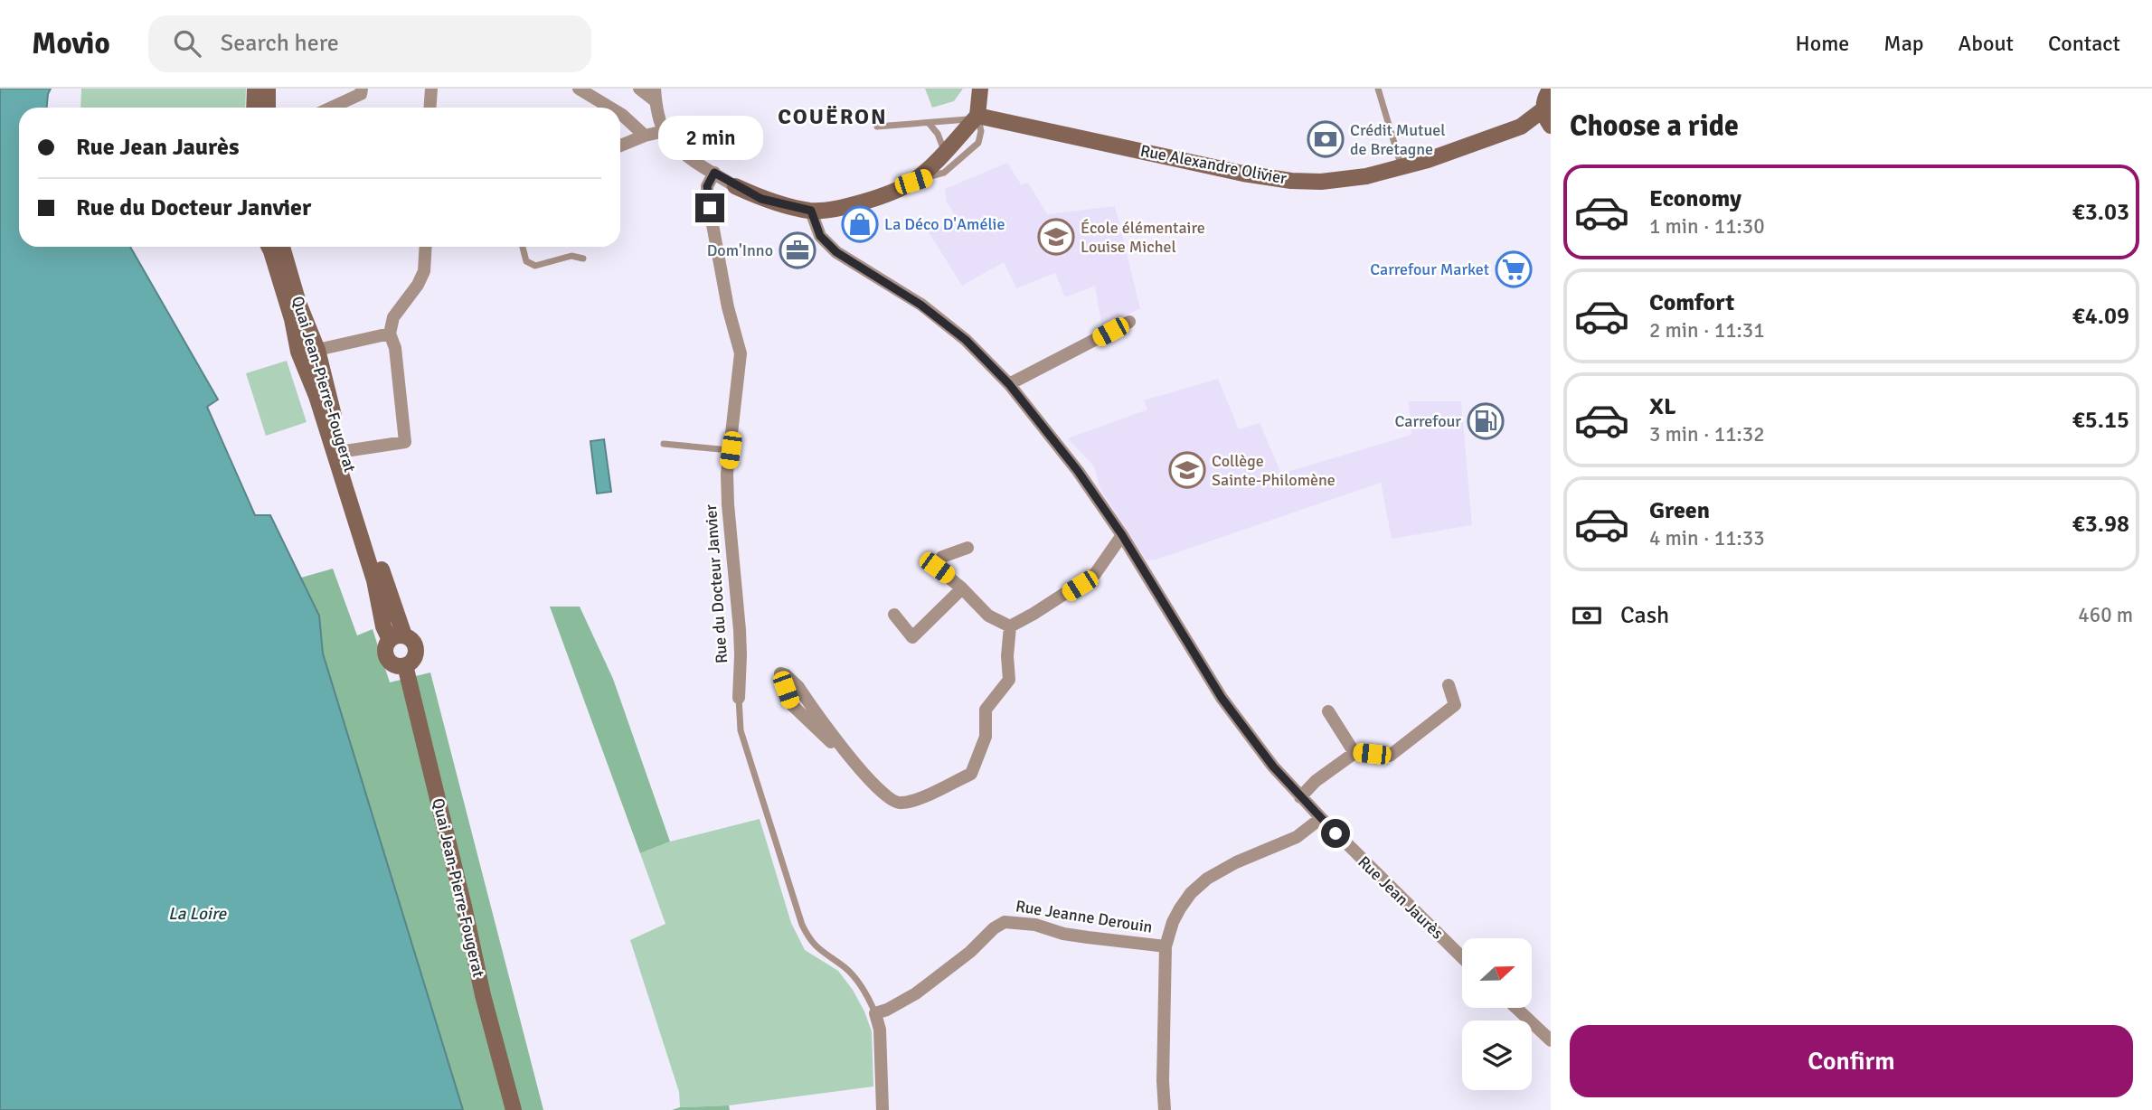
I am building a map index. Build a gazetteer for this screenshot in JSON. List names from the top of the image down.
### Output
{
  "streets": {
    "main road": ["Rue Alexandre Olivier", "Quai Jean-Pierre-Fougerat"],
    "street": ["Rue du Docteur Janvier", "Rue Jean Jaurès", "Rue Jeanne Derouin"]
  },
  "crossings": [
    ["Rue du Docteur Janvier", "Rue Jeanne Derouin"]
  ],
  "districts": ["COUËRON"],
  "water": ["La Loire"],
  "places": {
    "bank": ["Crédit Mutuel de Bretagne"],
    "shop": ["La Déco D'Amélie"],
    "school or university": ["École élémentaire Louise Michel", "Collège Sainte-Philomène"],
    "office": ["Dom'Inno"],
    "supermarket": ["Carrefour Market"],
    "fuel station": ["Carrefour"]
  },
  "north": "right",
  "page": {
    "header": "Movio",
    "search": "Search here",
    "nav": [
      "Home",
      "Map",
      "About",
      "Contact"
    ],
    "heading": "Choose a ride",
    "banner": ["Rue Jean Jaurès", "Rue du Docteur Janvier"],
    "bubble": "2 min",
    "list": [
      {
        "name": "Economy",
        "note": "1 min · 11:30",
        "value": "€3.03"
      },
      {
        "name": "Comfort",
        "note": "2 min · 11:31",
        "value": "€4.09"
      },
      {
        "name": "XL",
        "note": "3 min · 11:32",
        "value": "€5.15"
      },
      {
        "name": "Green",
        "note": "4 min · 11:33",
        "value": "€3.98"
      }
    ],
    "pay": ["Cash", "460 m"],
    "buttons": "Confirm"
  }
}
